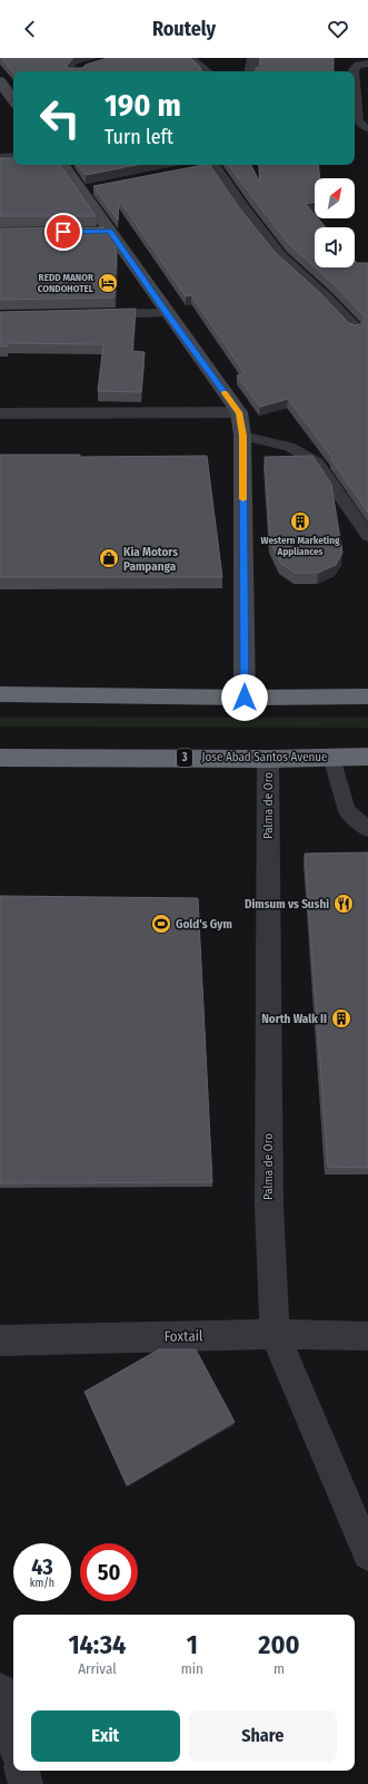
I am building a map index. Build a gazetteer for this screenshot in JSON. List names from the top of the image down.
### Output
{
  "streets": {
    "highway": ["Jose Abad Santos Avenue", "3"],
    "street": ["Palma de Oro", "Foxtail"]
  },
  "crossings": [
    ["Jose Abad Santos Avenue", "Palma de Oro"],
    ["Palma de Oro", "Foxtail"]
  ],
  "places": {
    "hotel": ["REDD MANOR CONDOHOTEL"],
    "building": ["Western Marketing Appliances", "North Walk II"],
    "shop": ["Kia Motors Pampanga"],
    "restaurant": ["Dimsum vs Sushi"],
    "sports": ["Gold's Gym"]
  },
  "north": "top right",
  "page": {
    "header": "Routely",
    "turn": ["190 m", "Turn left"],
    "speed": "43 km/h",
    "limit": "50",
    "eta": [
      "14:34",
      "Arrival",
      "1",
      "min",
      "200",
      "m"
    ],
    "buttons": ["Exit", "Share"]
  }
}
